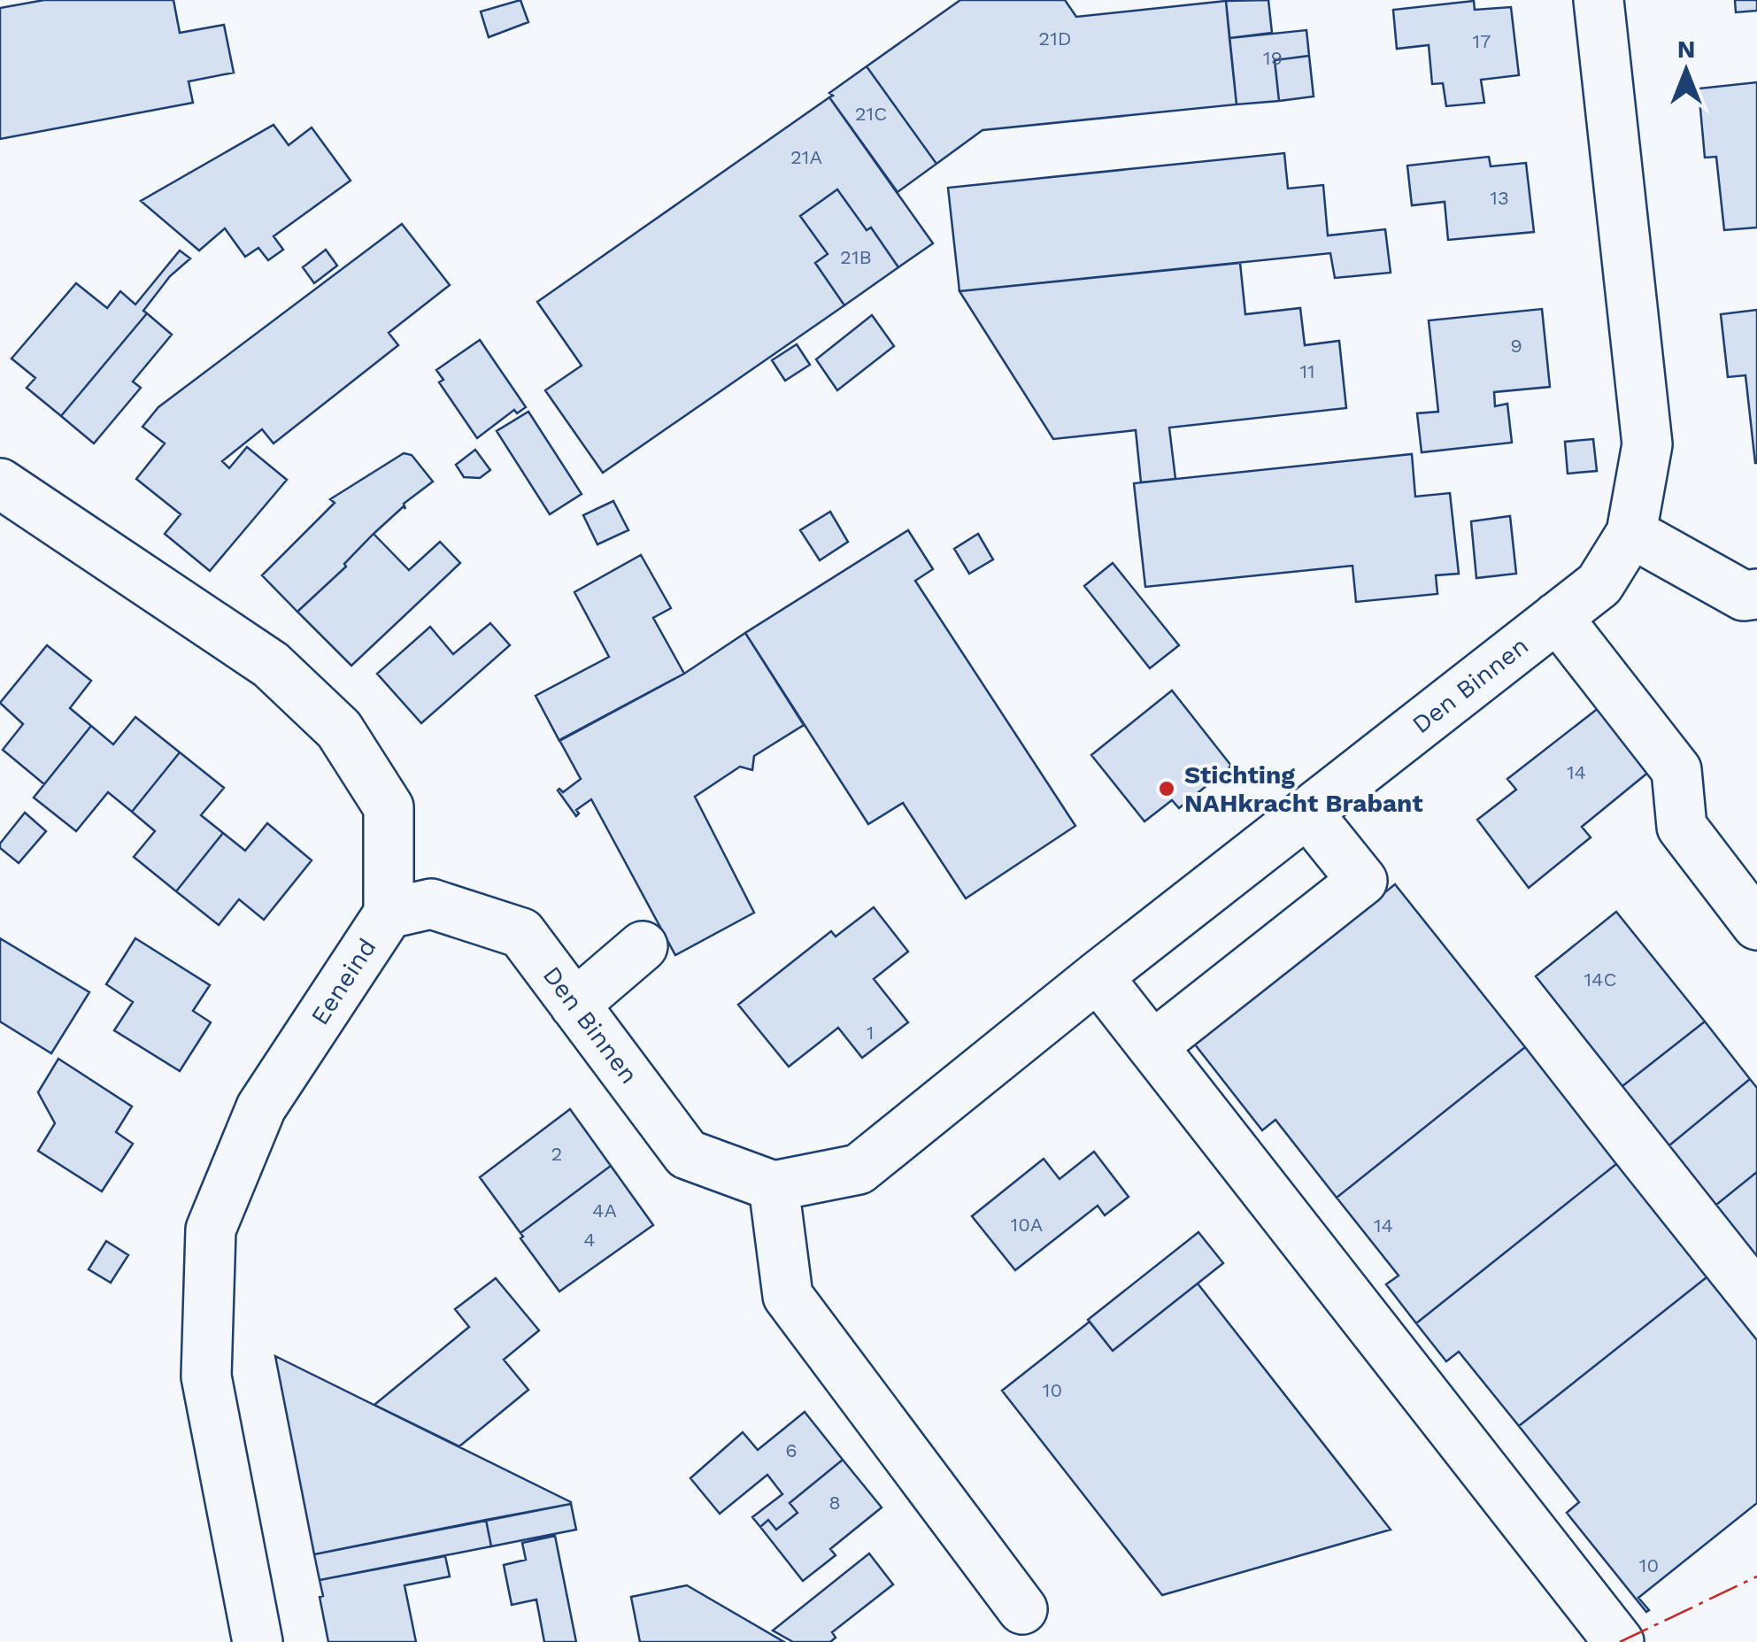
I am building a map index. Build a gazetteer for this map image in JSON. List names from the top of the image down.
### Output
{
  "streets": {
    "street": ["Den Binnen", "Eeneind"]
  },
  "crossings": [
    ["Den Binnen", "Eeneind"]
  ],
  "places": ["Stichting NAHkracht Brabant"],
  "house_numbers": [
    "21D",
    "17",
    "19",
    "21C",
    "21A",
    "13",
    "21B",
    "9",
    "11",
    "14",
    "14C",
    "1",
    "2",
    "4A",
    "10A",
    "14",
    "4",
    "10",
    "6",
    "8",
    "10"
  ],
  "north": "top"
}
